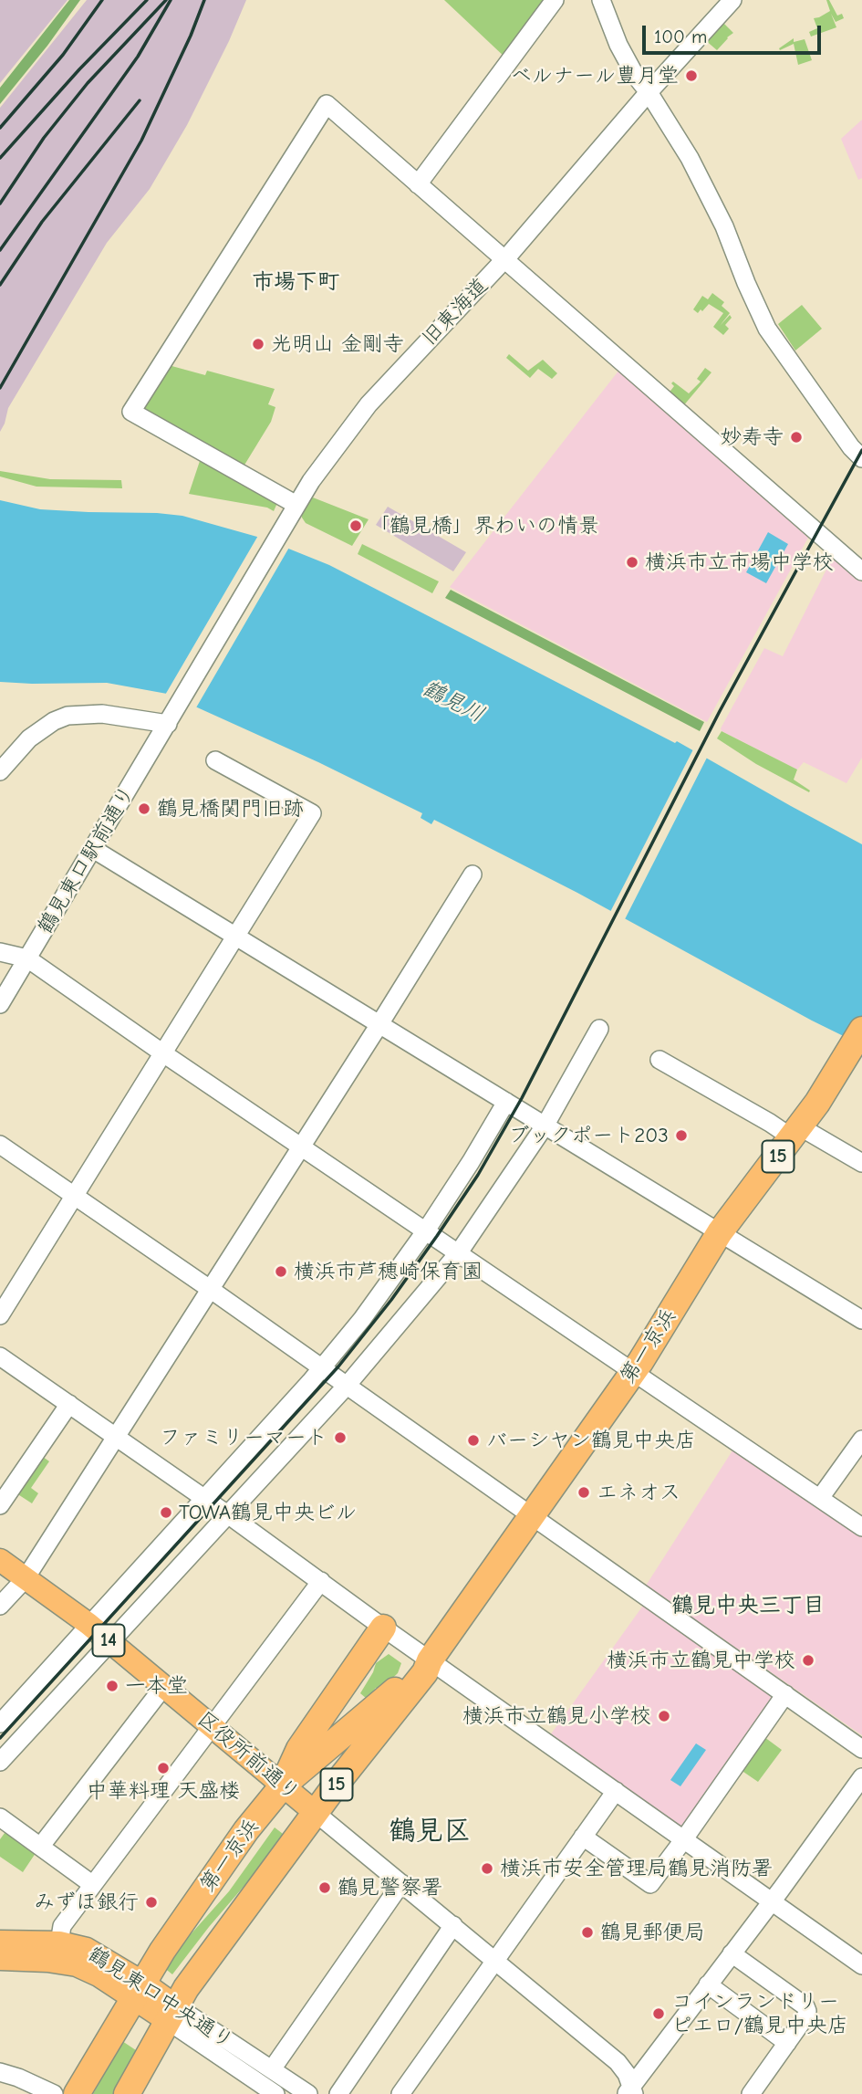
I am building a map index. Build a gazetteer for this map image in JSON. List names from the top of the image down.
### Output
{
  "streets": {
    "highway": ["15", "第一京浜"],
    "main road": ["14", "区役所前通り", "鶴見東口中央通り"],
    "street": ["旧東海道", "鶴見東口駅前通り"]
  },
  "crossings": [
    ["旧東海道", "鶴見東口駅前通り"],
    ["15", "第一京浜"],
    ["15", "区役所前通り"],
    ["第一京浜", "区役所前通り"],
    ["第一京浜", "鶴見東口中央通り"]
  ],
  "districts": ["市場下町", "鶴見中央三丁目", "鶴見区"],
  "water": ["鶴見川"],
  "places": [
    "ベルナール豊月堂",
    "光明山 金剛寺",
    "妙寿寺",
    "「鶴見橋」界わいの情景",
    "横浜市立市場中学校",
    "鶴見橋関門旧跡",
    "ブックポート203",
    "横浜市芦穂崎保育園",
    "ファミリーマート",
    "バーシヤン鶴見中央店",
    "エネオス",
    "TOWA鶴見中央ビル",
    "横浜市立鶴見中学校",
    "一本堂",
    "横浜市立鶴見小学校",
    "中華料理 天盛楼",
    "横浜市安全管理局鶴見消防署",
    "鶴見警察署",
    "みずほ銀行",
    "鶴見郵便局",
    "コインランドリー ピエロ/鶴見中央店"
  ],
  "scale_bar": "100 m"
}
